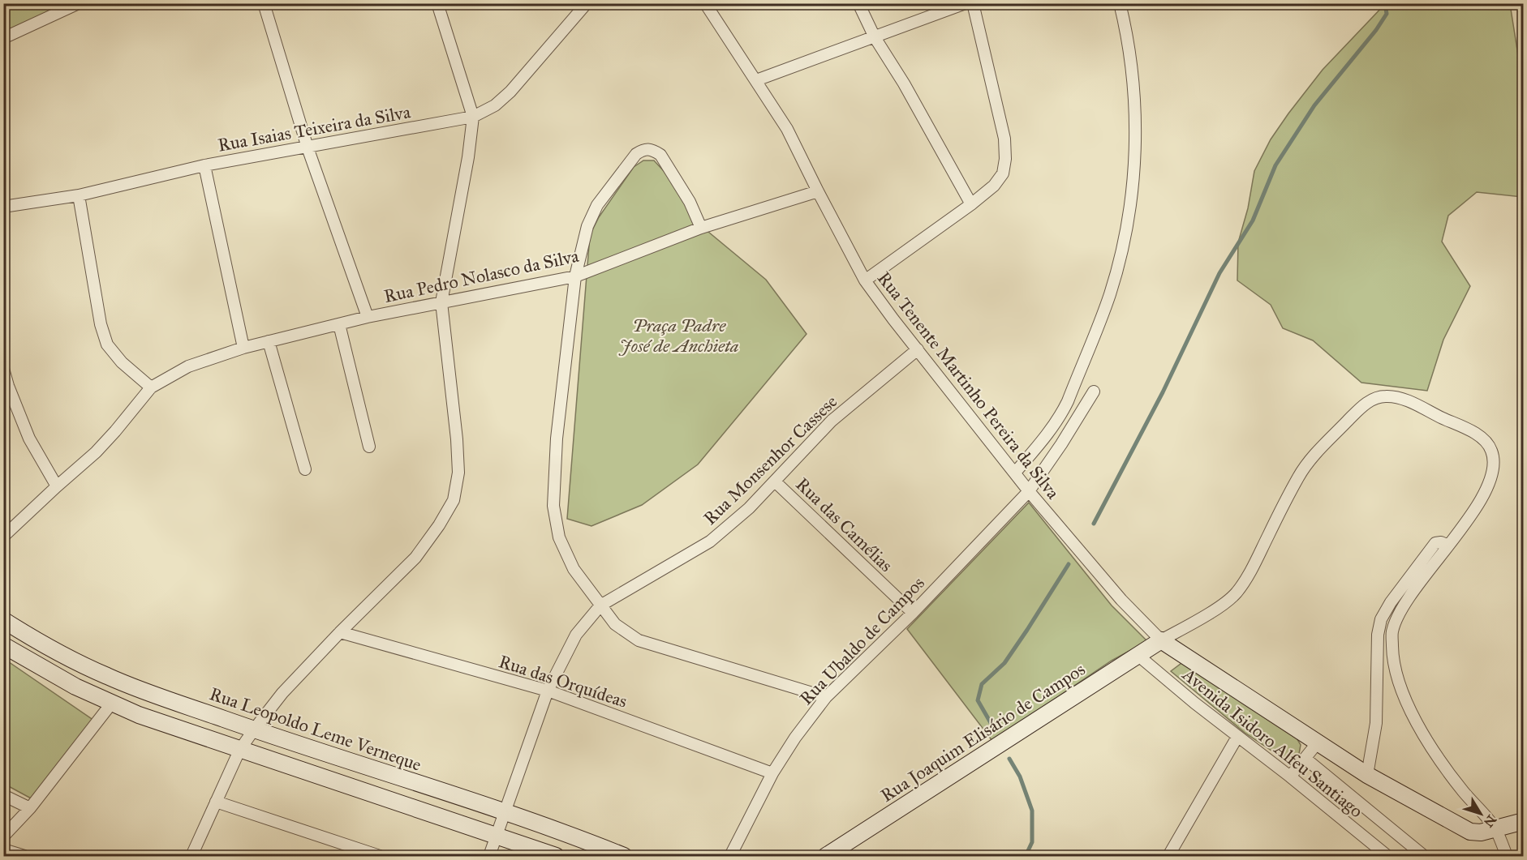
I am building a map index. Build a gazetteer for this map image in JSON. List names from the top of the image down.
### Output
{
  "streets": {
    "main road": ["Rua Leopoldo Leme Verneque", "Rua Joaquim Elisário de Campos"],
    "street": [
      "Rua Isaias Teixeira da Silva",
      "Rua Pedro Nolasco da Silva",
      "Rua Tenente Martinho Pereira da Silva",
      "Rua Monsenhor Cassese",
      "Rua das Camélias",
      "Rua Ubaldo de Campos",
      "Rua das Orquídeas",
      "Avenida Isidoro Alfeu Santiago"
    ]
  },
  "crossings": [
    ["Rua Pedro Nolasco da Silva", "Rua Tenente Martinho Pereira da Silva"],
    ["Rua Tenente Martinho Pereira da Silva", "Rua Monsenhor Cassese"],
    ["Rua Tenente Martinho Pereira da Silva", "Rua Ubaldo de Campos"],
    ["Rua Tenente Martinho Pereira da Silva", "Rua Joaquim Elisário de Campos"],
    ["Rua Monsenhor Cassese", "Rua das Camélias"],
    ["Rua Monsenhor Cassese", "Rua das Orquídeas"],
    ["Rua Monsenhor Cassese", "Rua Leopoldo Leme Verneque"],
    ["Rua das Camélias", "Rua Ubaldo de Campos"],
    ["Rua Ubaldo de Campos", "Rua das Orquídeas"],
    ["Rua Joaquim Elisário de Campos", "Avenida Isidoro Alfeu Santiago"]
  ],
  "parks": ["Praça Padre José de Anchieta"],
  "north": "bottom right"
}
